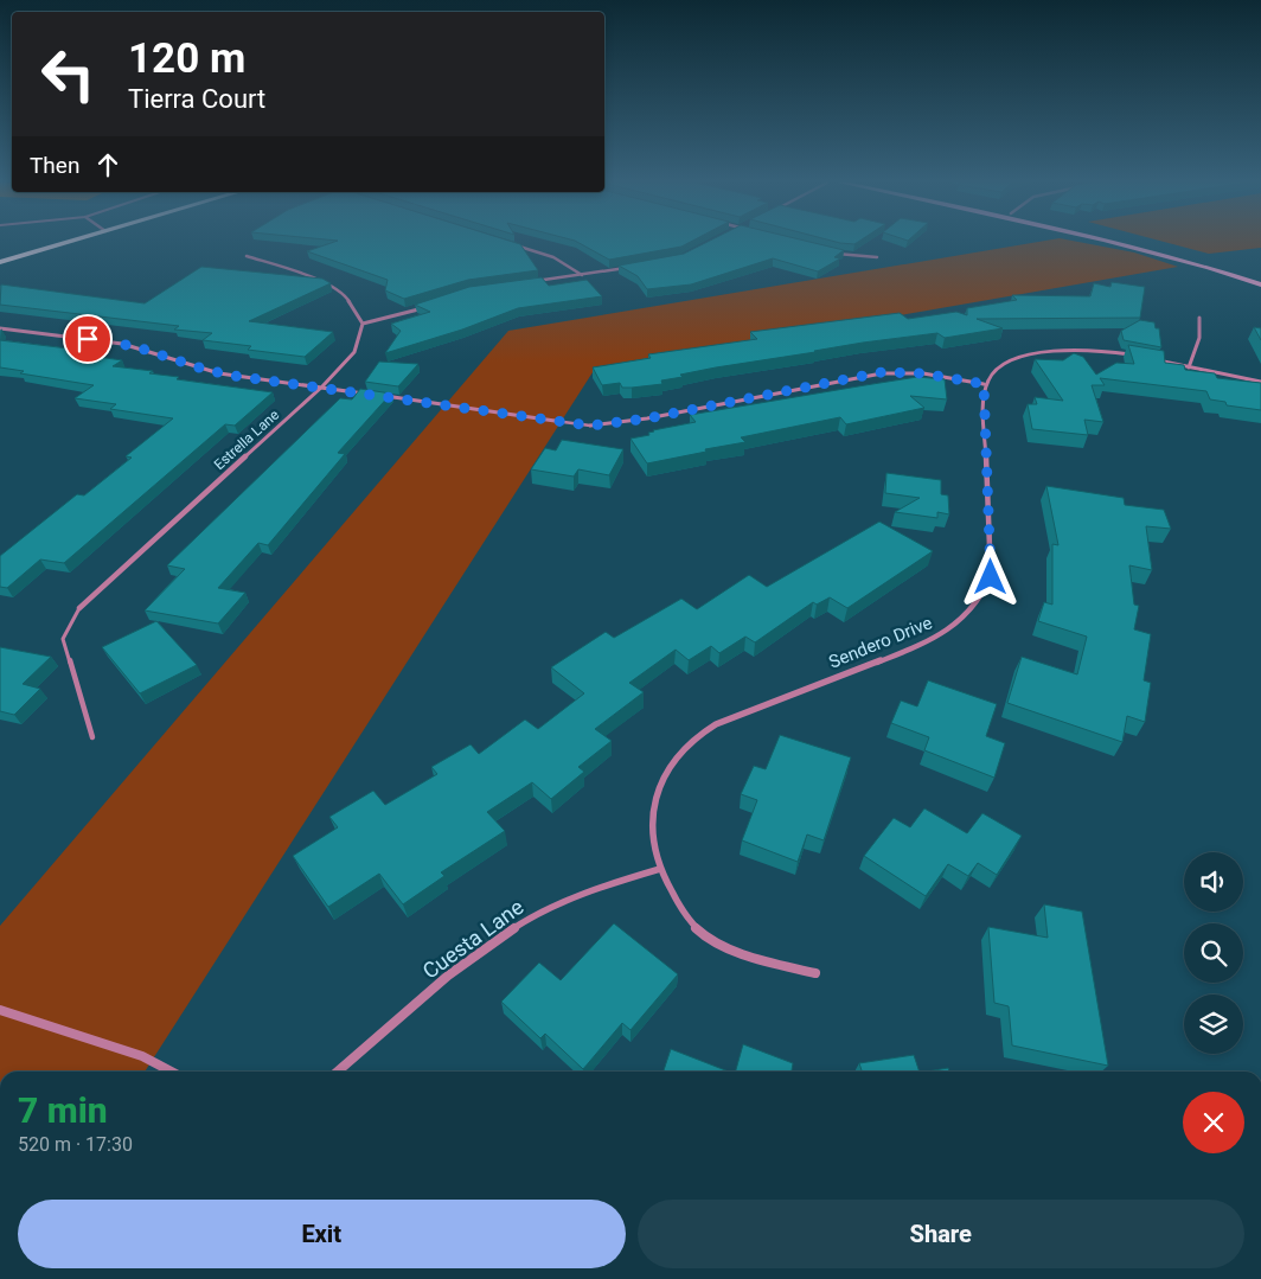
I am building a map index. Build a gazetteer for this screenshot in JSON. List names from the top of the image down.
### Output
{
  "streets": {
    "street": ["Estrella Lane", "Sendero Drive", "Cuesta Lane"]
  },
  "crossings": [
    ["Sendero Drive", "Cuesta Lane"]
  ],
  "page": {
    "turn": ["120 m", "Tierra Court"],
    "then": "Then",
    "heading": ["7 min", "520 m · 17:30"],
    "buttons": ["Exit", "Share"]
  }
}
